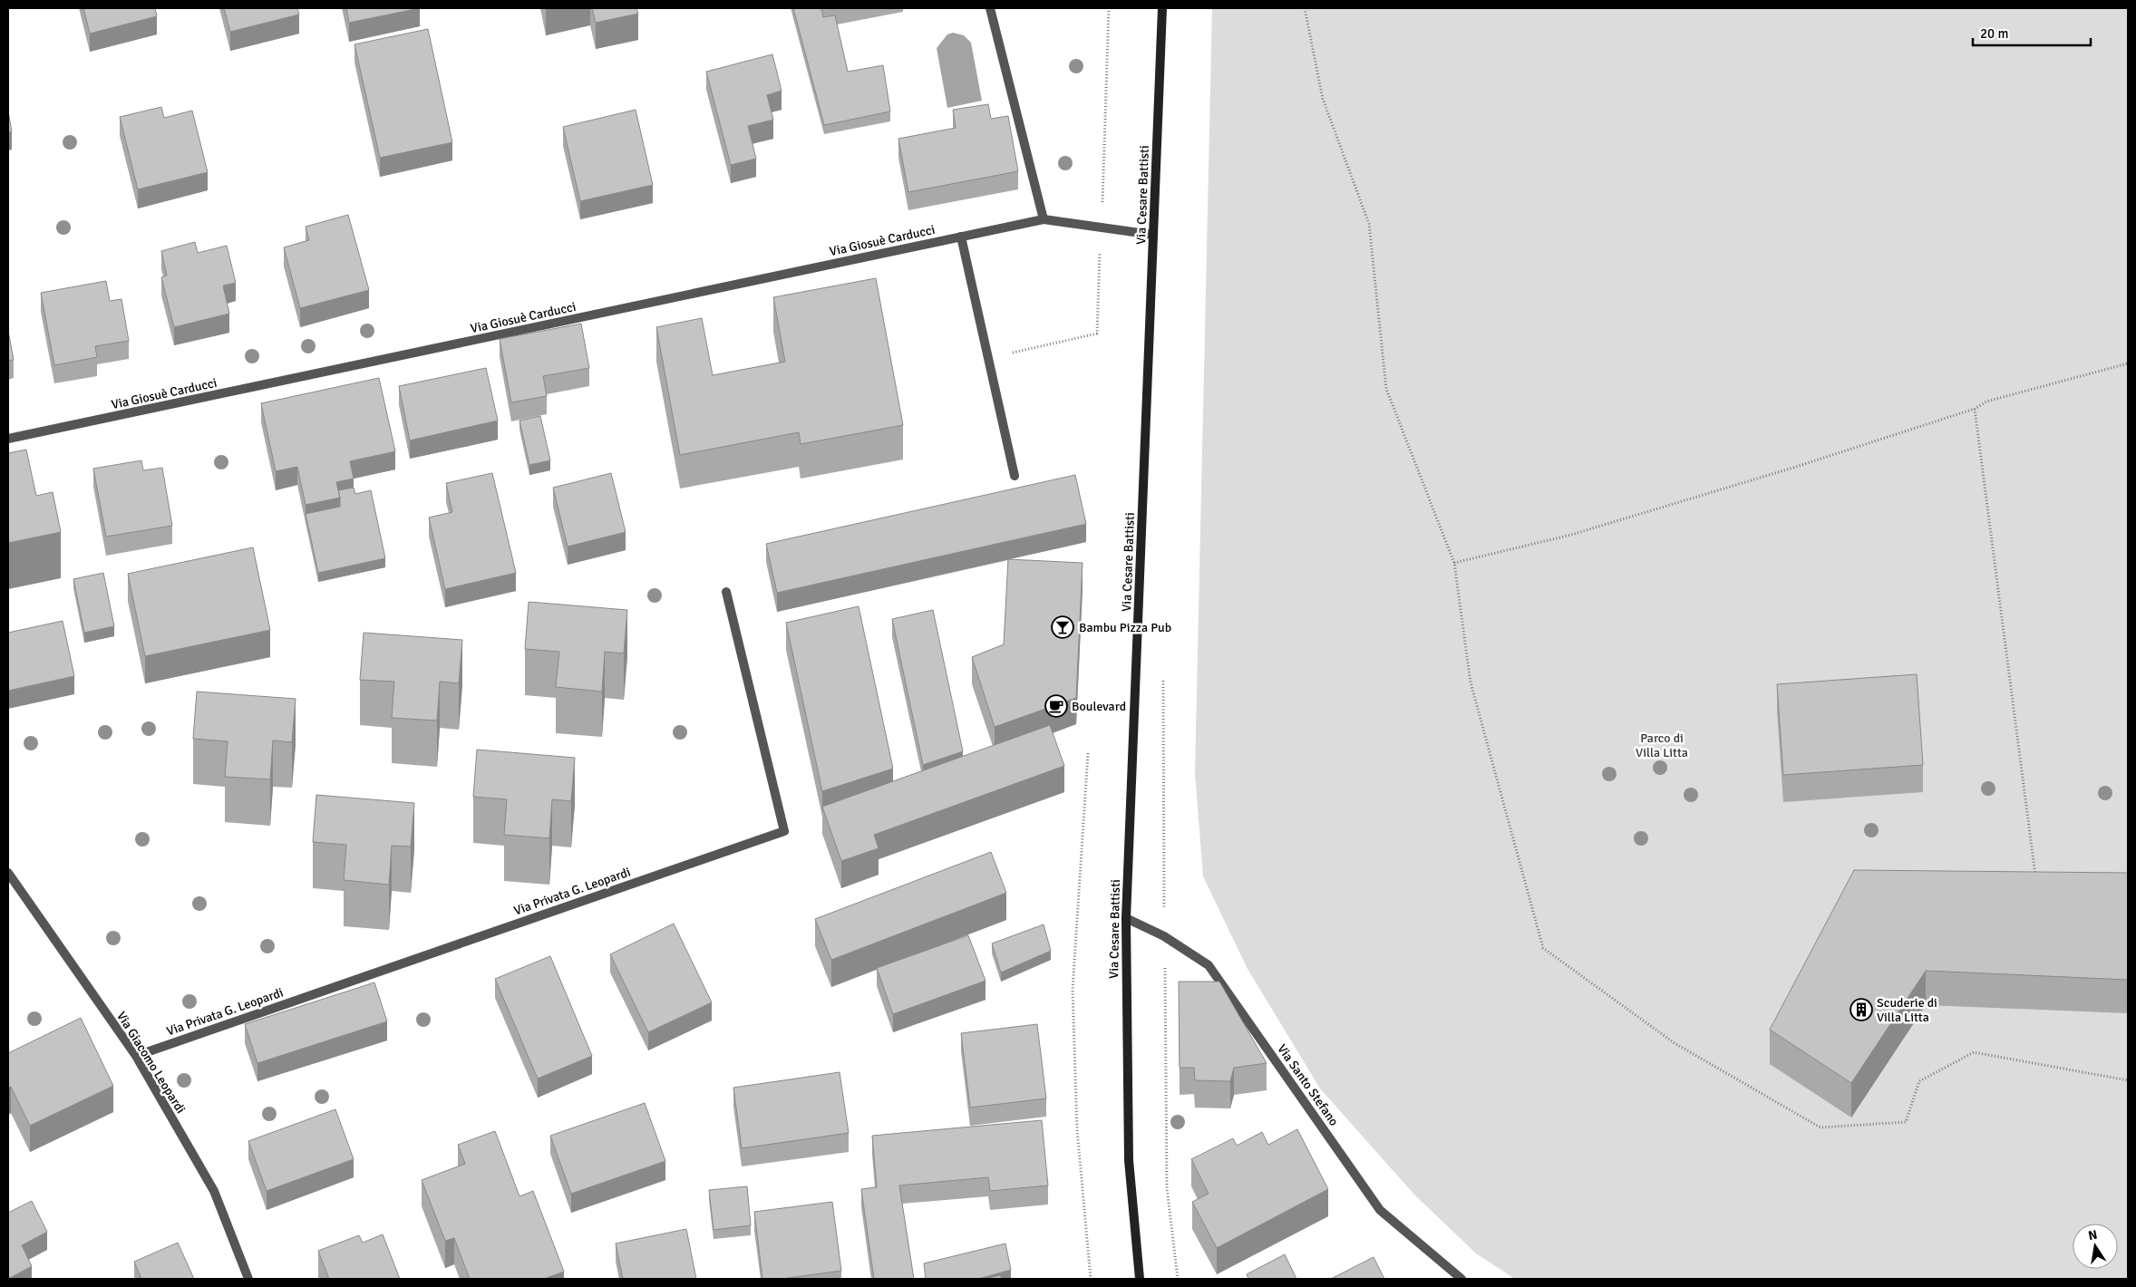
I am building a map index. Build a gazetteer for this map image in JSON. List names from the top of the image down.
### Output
{
  "streets": {
    "main road": ["Via Cesare Battisti"],
    "street": [
      "Via Giosuè Carducci",
      "Via Privata G. Leopardi",
      "Via Giacomo Leopardi",
      "Via Santo Stefano"
    ]
  },
  "crossings": [
    ["Via Cesare Battisti", "Via Giosuè Carducci"],
    ["Via Cesare Battisti", "Via Santo Stefano"],
    ["Via Privata G. Leopardi", "Via Giacomo Leopardi"]
  ],
  "parks": ["Parco di Villa Litta"],
  "places": {
    "bar": ["Bambu Pizza Pub"],
    "cafe": ["Boulevard"],
    "building": ["Scuderie di Villa Litta"]
  },
  "scale_bar": "20 m",
  "north": "top"
}
